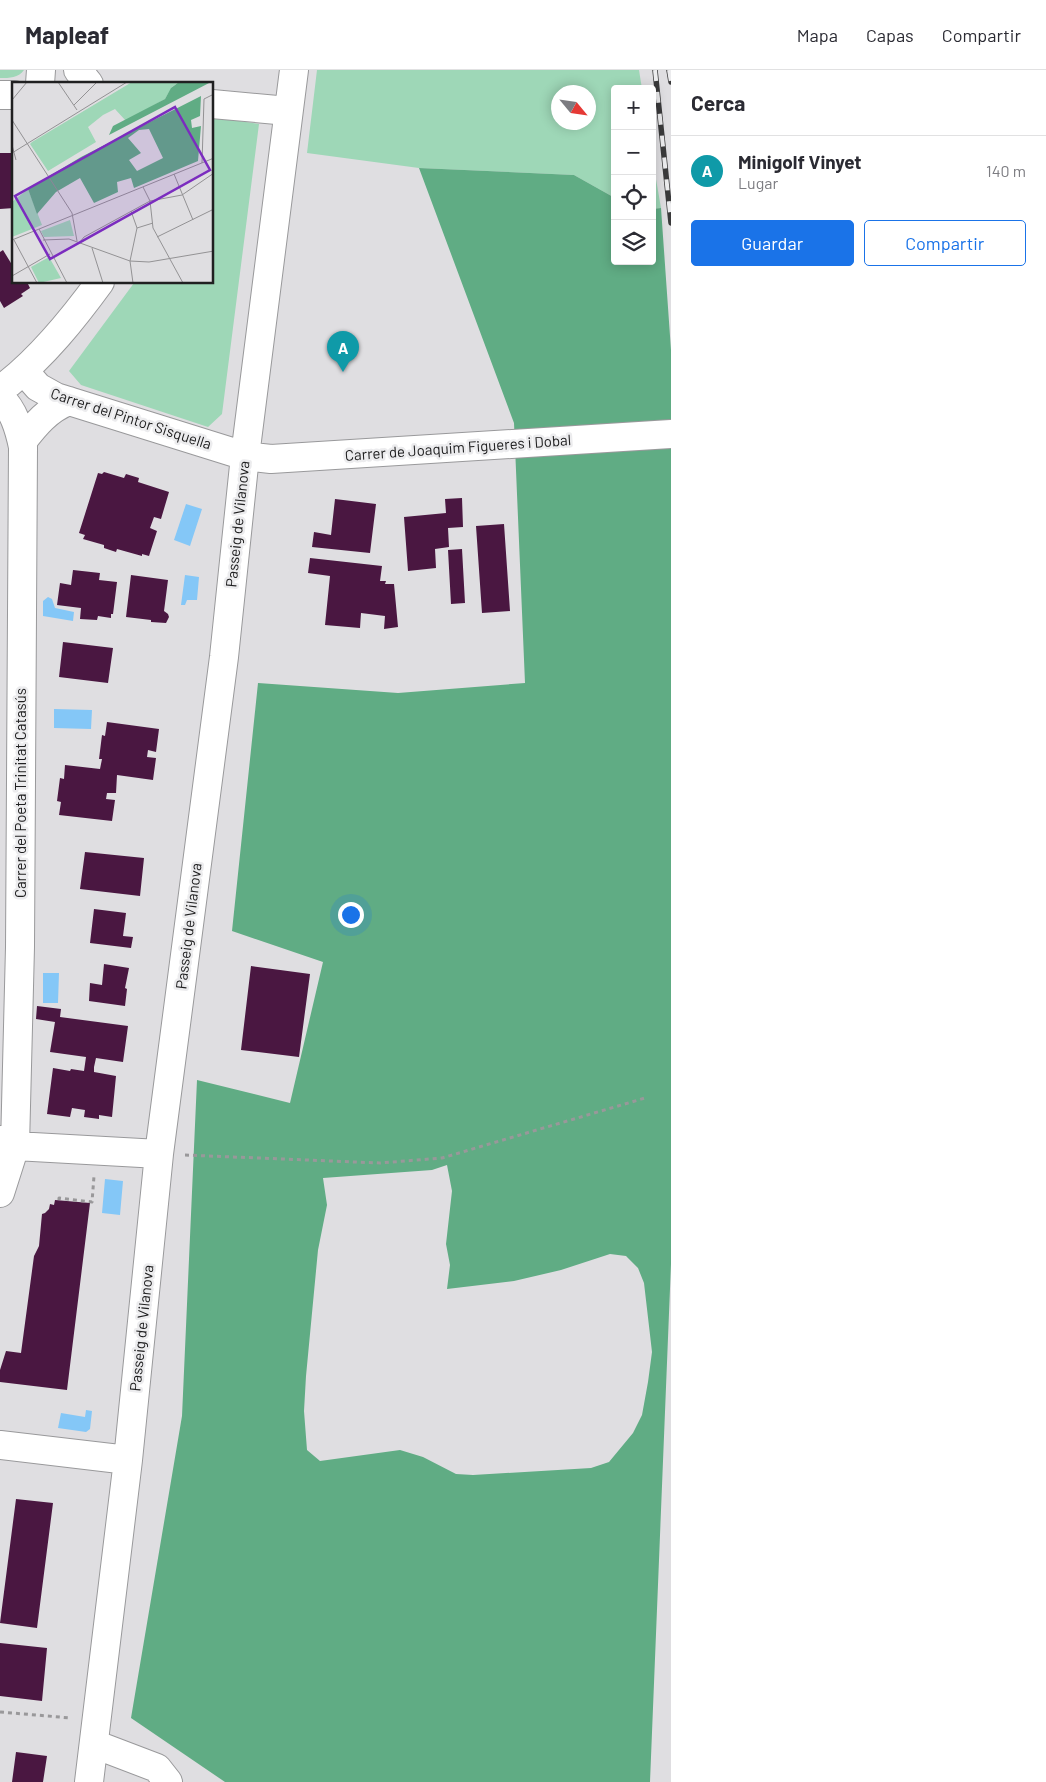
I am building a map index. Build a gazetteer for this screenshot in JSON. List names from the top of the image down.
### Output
{
  "streets": {
    "street": [
      "Carrer del Pintor Sisquella",
      "Carrer de Joaquim Figueres i Dobal",
      "Passeig de Vilanova",
      "Carrer del Poeta Trinitat Catasús"
    ]
  },
  "crossings": [
    ["Carrer del Pintor Sisquella", "Carrer de Joaquim Figueres i Dobal"],
    ["Carrer del Pintor Sisquella", "Passeig de Vilanova"],
    ["Carrer de Joaquim Figueres i Dobal", "Passeig de Vilanova"]
  ],
  "north": "bottom right",
  "page": {
    "header": "Mapleaf",
    "nav": ["Mapa", "Capas", "Compartir"],
    "heading": "Cerca",
    "map_buttons": ["+", "−"],
    "list": [
      {
        "mark": "A",
        "name": "Minigolf Vinyet",
        "note": "Lugar",
        "value": "140 m"
      }
    ],
    "buttons": ["Guardar", "Compartir"],
    "pins": "A"
  }
}
